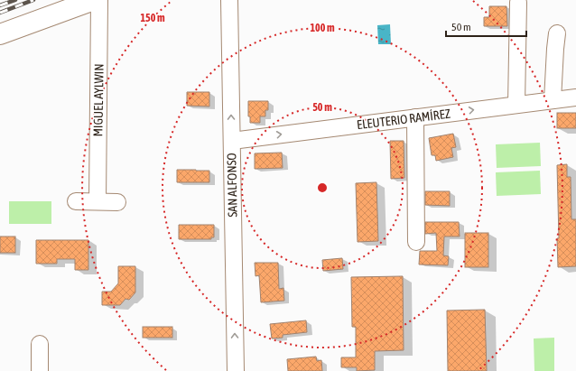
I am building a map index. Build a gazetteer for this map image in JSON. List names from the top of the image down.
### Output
{
  "streets": {
    "street": ["MIGUEL AYLWIN", "ELEUTERIO RAMÍREZ", "SAN ALFONSO"]
  },
  "crossings": [
    ["ELEUTERIO RAMÍREZ", "SAN ALFONSO"]
  ],
  "one_way": ["ELEUTERIO RAMÍREZ", "SAN ALFONSO"],
  "scale_bar": "50 m",
  "rings": ["150 m", "100 m", "50 m"]
}
